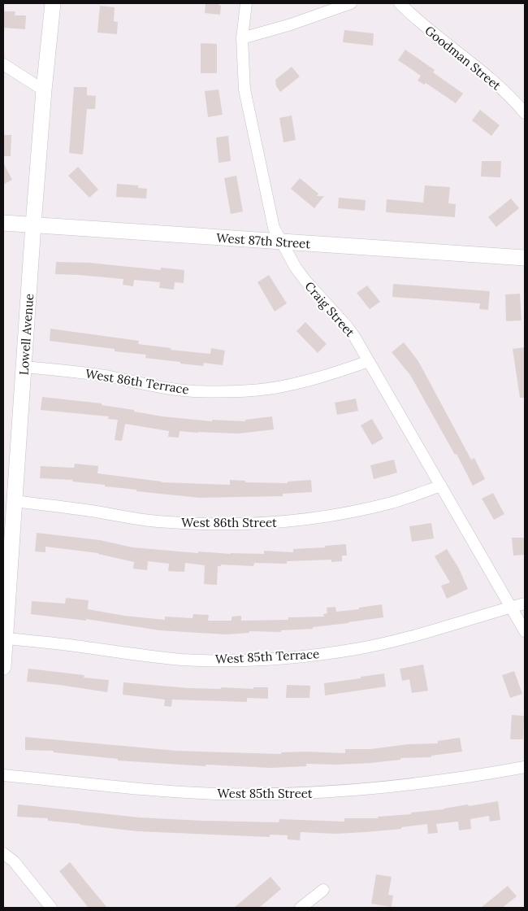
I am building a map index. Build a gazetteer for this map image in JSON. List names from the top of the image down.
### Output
{
  "streets": {
    "street": [
      "Goodman Street",
      "West 87th Street",
      "Craig Street",
      "Lowell Avenue",
      "West 86th Terrace",
      "West 86th Street",
      "West 85th Terrace",
      "West 85th Street"
    ]
  },
  "crossings": [
    ["West 87th Street", "Craig Street"],
    ["West 87th Street", "Lowell Avenue"],
    ["Craig Street", "West 86th Terrace"],
    ["Craig Street", "West 86th Street"],
    ["Craig Street", "West 85th Terrace"],
    ["Lowell Avenue", "West 86th Terrace"],
    ["Lowell Avenue", "West 86th Street"],
    ["Lowell Avenue", "West 85th Terrace"]
  ]
}
